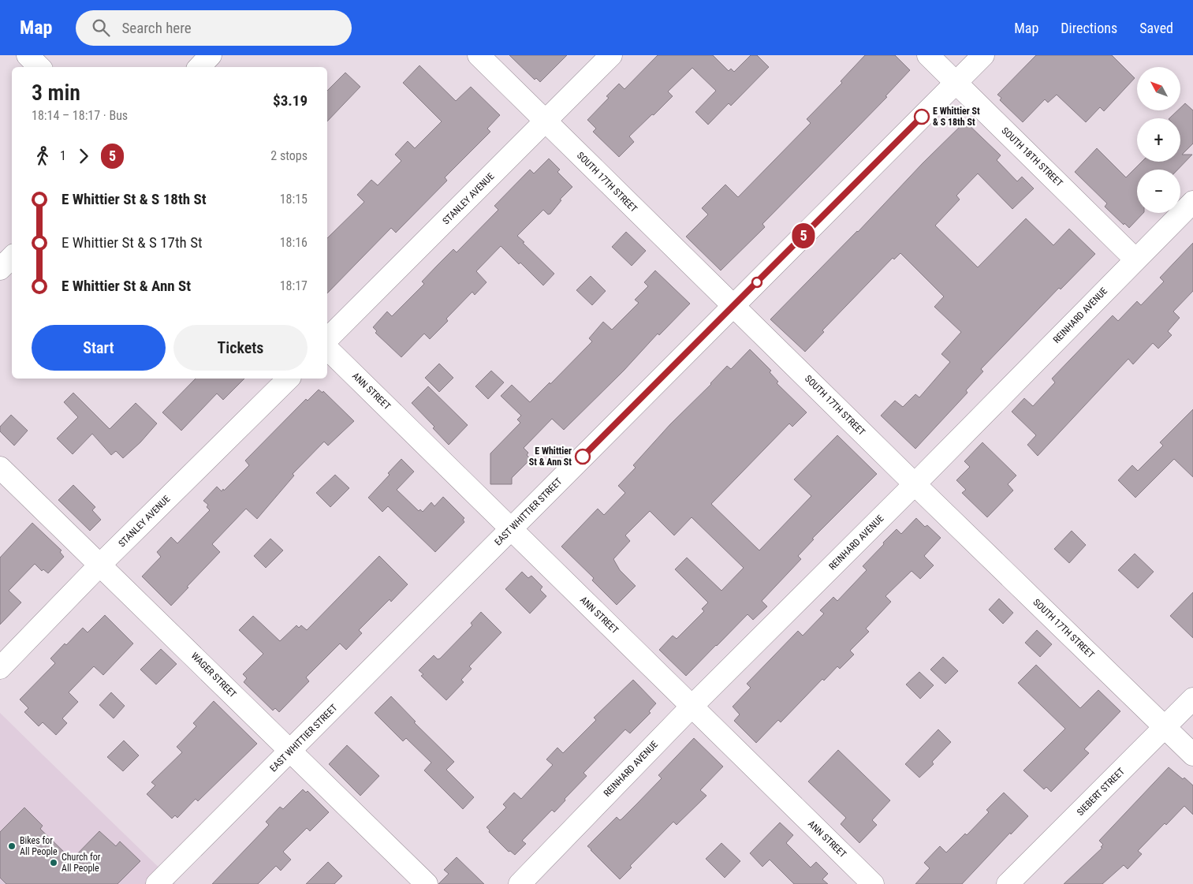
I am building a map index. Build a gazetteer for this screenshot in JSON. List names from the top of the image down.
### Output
{
  "streets": {
    "street": [
      "SOUTH 18TH STREET",
      "SOUTH 17TH STREET",
      "STANLEY AVENUE",
      "REINHARD AVENUE",
      "ANN STREET",
      "EAST WHITTIER STREET",
      "WAGER STREET",
      "SIEBERT STREET"
    ]
  },
  "crossings": [
    ["SOUTH 18TH STREET", "REINHARD AVENUE"],
    ["SOUTH 18TH STREET", "EAST WHITTIER STREET"],
    ["SOUTH 17TH STREET", "STANLEY AVENUE"],
    ["SOUTH 17TH STREET", "REINHARD AVENUE"],
    ["SOUTH 17TH STREET", "EAST WHITTIER STREET"],
    ["SOUTH 17TH STREET", "SIEBERT STREET"],
    ["STANLEY AVENUE", "WAGER STREET"],
    ["REINHARD AVENUE", "ANN STREET"],
    ["ANN STREET", "EAST WHITTIER STREET"],
    ["EAST WHITTIER STREET", "WAGER STREET"]
  ],
  "places": [
    "E Whittier St & S 18th St",
    "E Whittier St & Ann St",
    "Bikes for All People",
    "Church for All People"
  ],
  "lines": ["bus line 5"],
  "north": "top left",
  "page": {
    "header": "Map",
    "search": "Search here",
    "nav": ["Map", "Directions", "Saved"],
    "on_map": "5",
    "map_buttons": ["+", "−"],
    "heading": ["3 min", "18:14 – 18:17 · Bus", "$3.19"],
    "legs": ["1", "5", "2 stops"],
    "list": [
      {
        "name": "E Whittier St & S 18th St",
        "value": "18:15"
      },
      {
        "name": "E Whittier St & S 17th St",
        "value": "18:16"
      },
      {
        "name": "E Whittier St & Ann St",
        "value": "18:17"
      }
    ],
    "buttons": ["Start", "Tickets"]
  }
}
